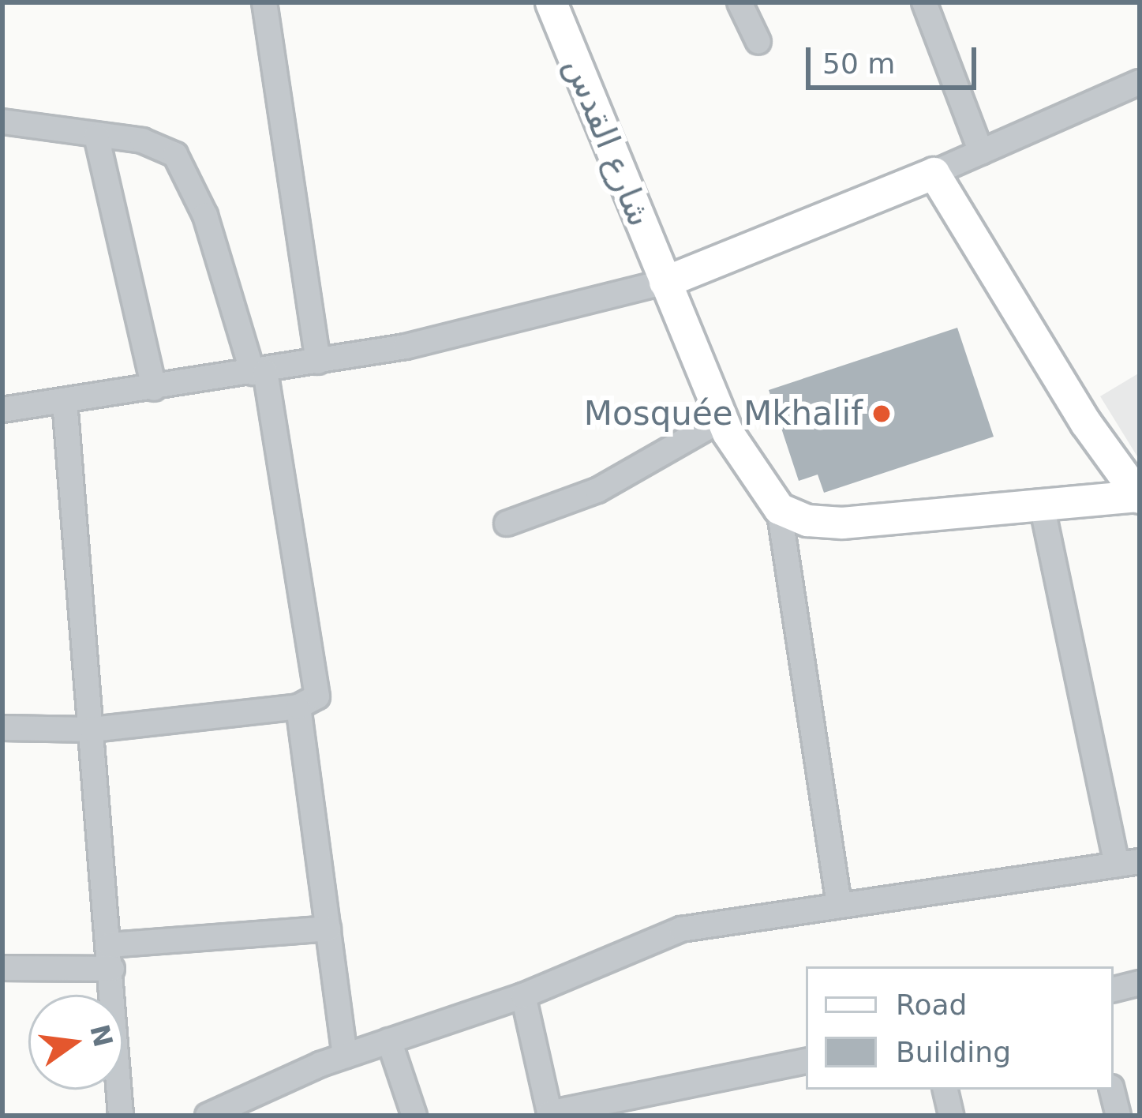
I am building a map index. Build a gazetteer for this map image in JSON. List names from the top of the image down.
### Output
{
  "streets": {
    "main road": ["شارع القدس"]
  },
  "places": ["Mosquée Mkhalif"],
  "legend": ["Road", "Building"],
  "scale_bar": "50 m",
  "north": "right"
}
